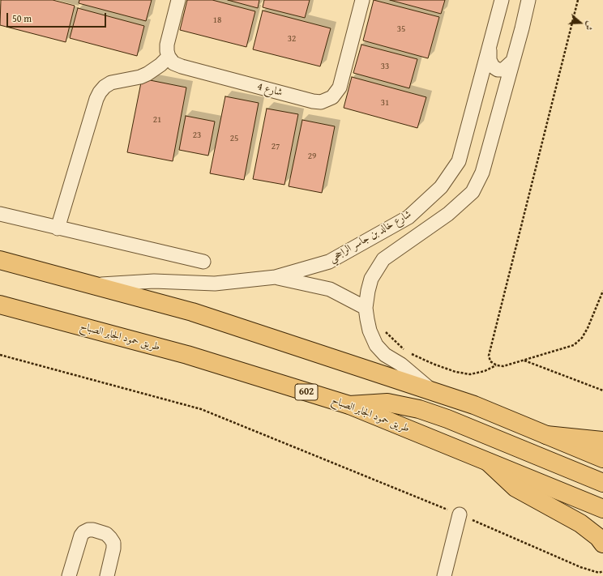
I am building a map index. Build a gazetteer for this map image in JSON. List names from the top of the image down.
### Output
{
  "streets": {
    "main road": ["طريق حمود الجابر الصباح", "602"],
    "street": ["شارع 4", "شارع خالد بن جاسر الراجحي"]
  },
  "house_numbers": [
    "18",
    "35",
    "32",
    "33",
    "31",
    "21",
    "23",
    "25",
    "27",
    "29"
  ],
  "scale_bar": "50 m",
  "north": "right"
}
